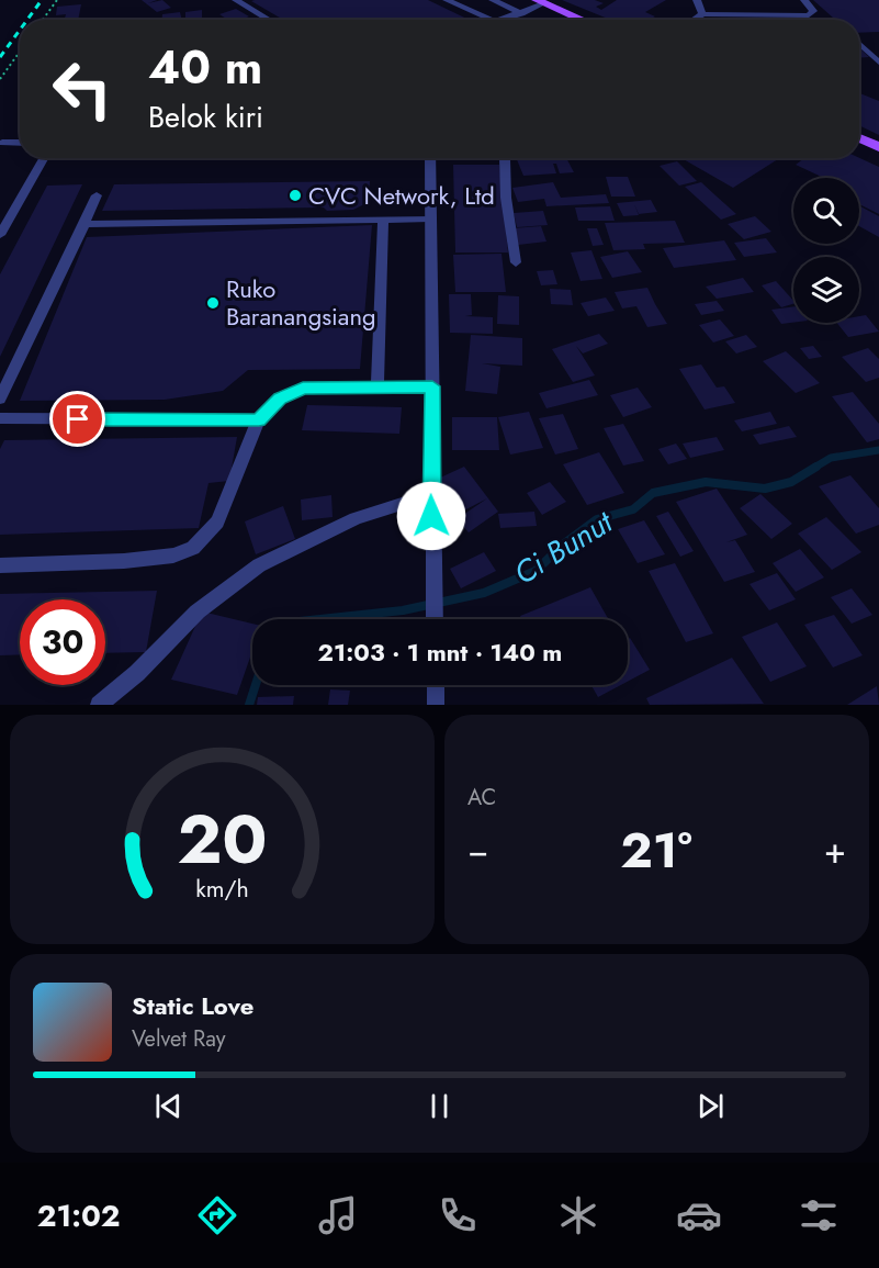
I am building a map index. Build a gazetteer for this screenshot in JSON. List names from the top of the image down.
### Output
{
  "water": ["Ci Bunut"],
  "places": ["CVC Network, Ltd", "Ruko Baranangsiang"],
  "page": {
    "turn": ["40 m", "Belok kiri"],
    "limit": "30",
    "trip": "21:03 · 1 mnt · 140 m",
    "tile": "AC",
    "heat": ["−", "21°", "+"],
    "song": ["Static Love", "Velvet Ray"],
    "tabs": "21:02",
    "gauge": ["20", "km/h"]
  }
}
